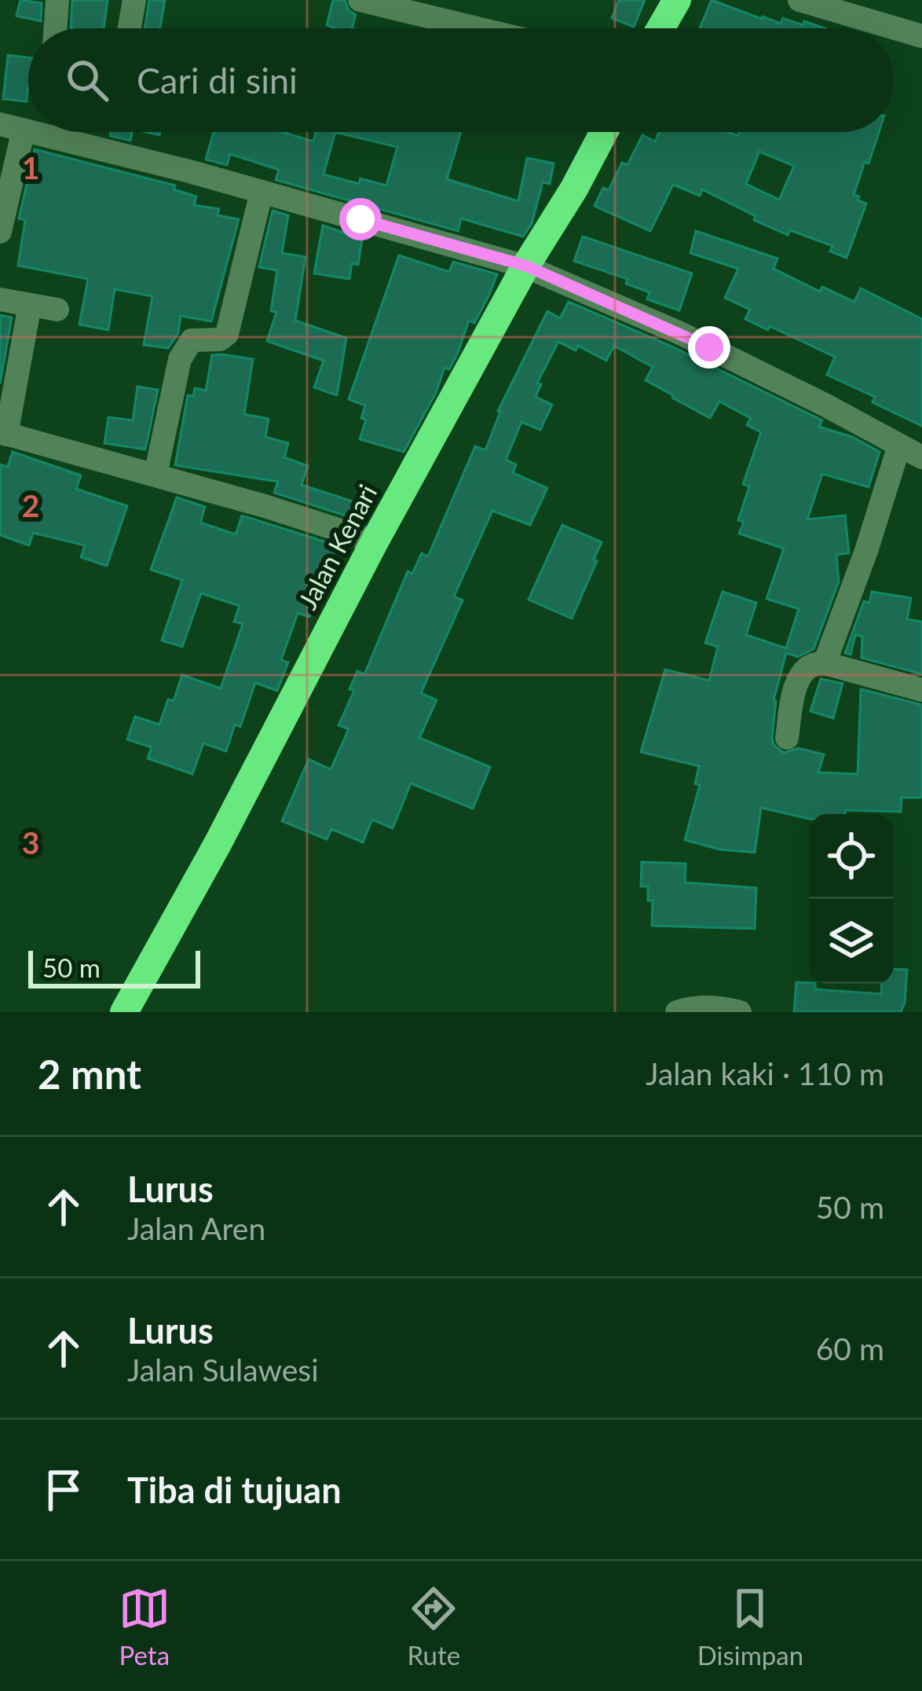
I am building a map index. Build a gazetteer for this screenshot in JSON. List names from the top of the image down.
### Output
{
  "streets": {
    "highway": ["Jalan Kenari"]
  },
  "scale_bar": "50 m",
  "page": {
    "search": "Cari di sini",
    "scale": "50 m",
    "heading": ["2 mnt", "Jalan kaki · 110 m"],
    "list": [
      ["Lurus", "Jalan Aren", "50 m"],
      ["Lurus", "Jalan Sulawesi", "60 m"],
      "Tiba di tujuan"
    ],
    "nav": ["Peta", "Rute", "Disimpan"]
  },
  "grid": {
    "rows": ["1", "2", "3"]
  }
}
